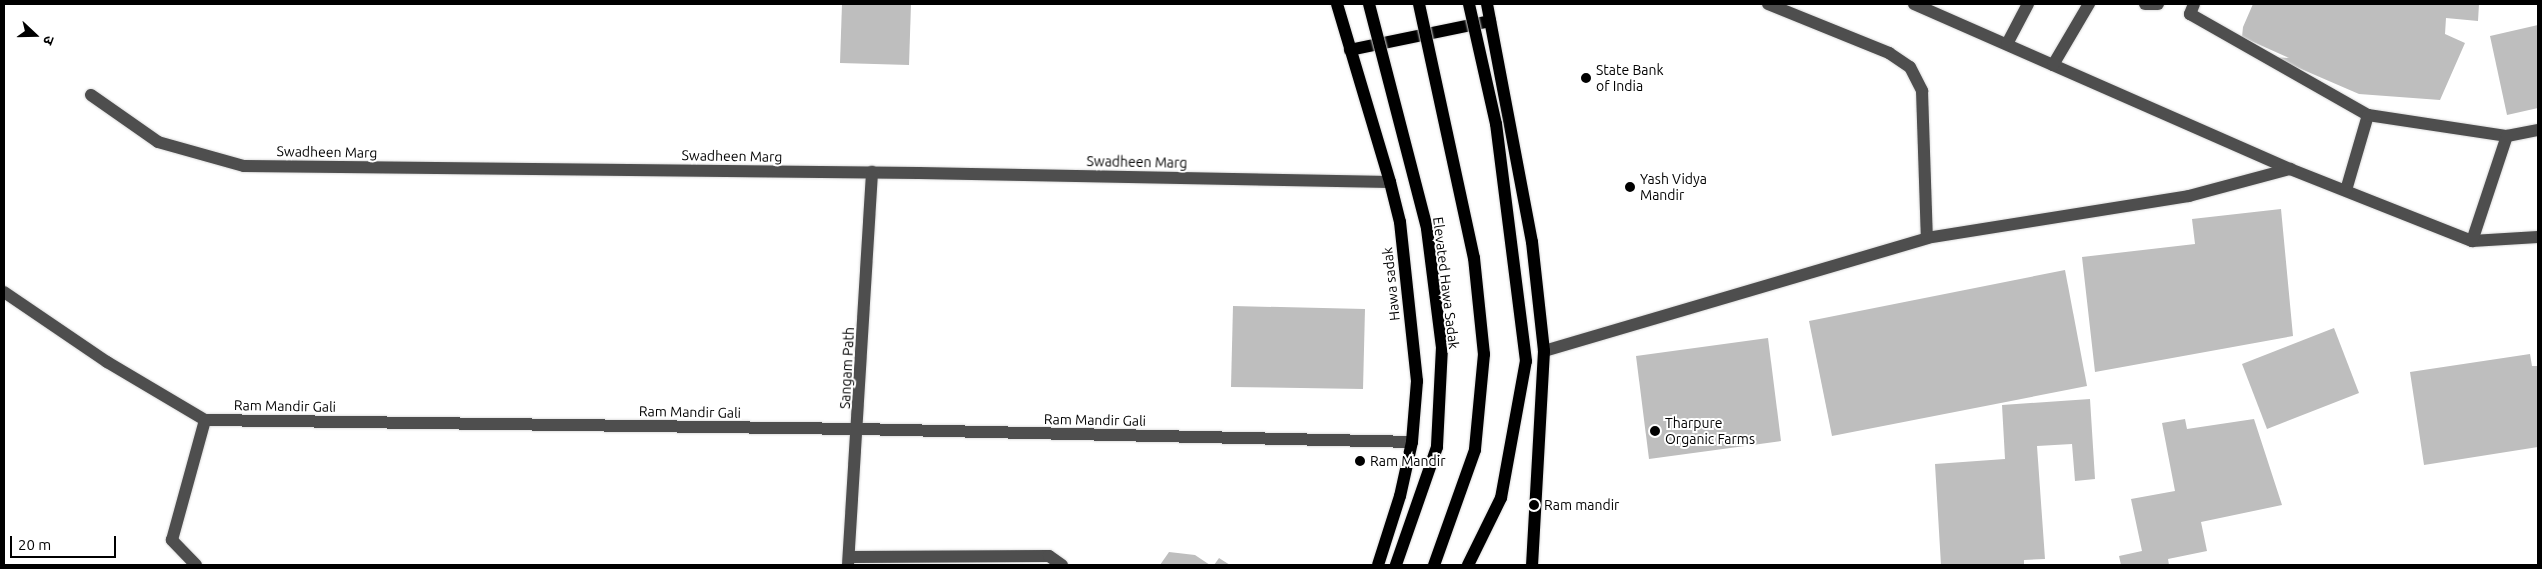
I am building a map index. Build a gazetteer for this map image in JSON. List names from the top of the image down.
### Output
{
  "streets": {
    "main road": ["Elevated Hawa Sadak", "Hawa sadak"],
    "street": ["Swadheen Marg", "Sangam Path", "Ram Mandir Gali"]
  },
  "crossings": [
    ["Swadheen Marg", "Hawa sadak"],
    ["Swadheen Marg", "Sangam Path"],
    ["Hawa sadak", "Ram Mandir Gali"],
    ["Sangam Path", "Ram Mandir Gali"]
  ],
  "places": [
    "State Bank of India",
    "Yash Vidya Mandir",
    "Tharpure Organic Farms",
    "Ram Mandir",
    "Ram mandir"
  ],
  "scale_bar": "20 m",
  "north": "right"
}
